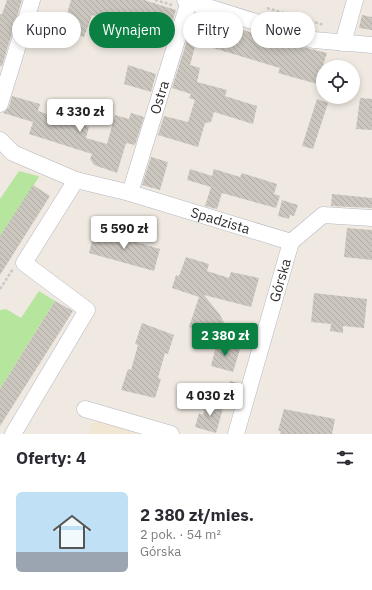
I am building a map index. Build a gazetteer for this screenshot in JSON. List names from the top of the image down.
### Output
{
  "streets": {
    "street": ["Ostra", "Spadzista", "Górska"]
  },
  "crossings": [
    ["Ostra", "Spadzista"],
    ["Spadzista", "Górska"]
  ],
  "page": {
    "chip": [
      "Kupno",
      "Wynajem",
      "Filtry",
      "Nowe"
    ],
    "price": [
      "4 330 zł",
      "5 590 zł",
      "2 380 zł",
      "4 030 zł"
    ],
    "heading": "Oferty: 4",
    "list": [
      {
        "name": "2 380 zł/mies.",
        "note": "2 pok. · 54 m² · Górska"
      }
    ]
  }
}
